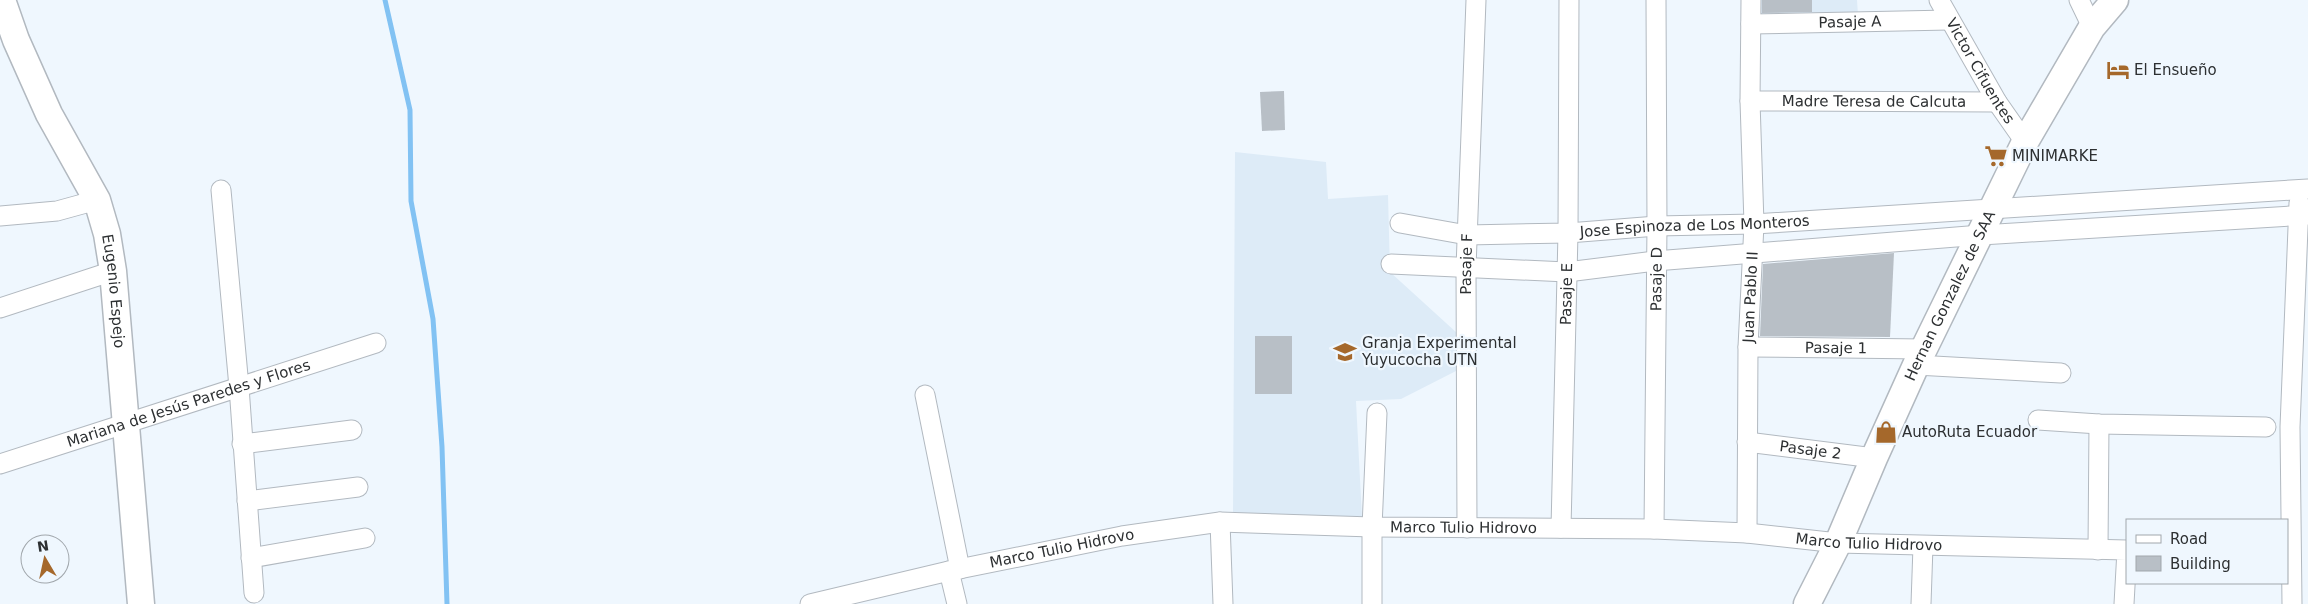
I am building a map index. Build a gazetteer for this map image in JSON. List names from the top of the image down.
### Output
{
  "streets": {
    "street": [
      "Pasaje A",
      "Victor Cifuentes",
      "Madre Teresa de Calcuta",
      "Jose Espinoza de Los Monteros",
      "Pasaje F",
      "Pasaje D",
      "Eugenio Espejo",
      "Pasaje E",
      "Juan Pablo II",
      "Hernan Gonzalez de SAA",
      "Pasaje 1",
      "Mariana de Jesús Paredes y Flores",
      "Pasaje 2",
      "Marco Tulio Hidrovo"
    ]
  },
  "crossings": [
    ["Pasaje A", "Victor Cifuentes"],
    ["Pasaje A", "Juan Pablo II"],
    ["Victor Cifuentes", "Madre Teresa de Calcuta"],
    ["Victor Cifuentes", "Hernan Gonzalez de SAA"],
    ["Madre Teresa de Calcuta", "Juan Pablo II"],
    ["Jose Espinoza de Los Monteros", "Pasaje F"],
    ["Jose Espinoza de Los Monteros", "Pasaje D"],
    ["Jose Espinoza de Los Monteros", "Pasaje E"],
    ["Jose Espinoza de Los Monteros", "Juan Pablo II"],
    ["Jose Espinoza de Los Monteros", "Hernan Gonzalez de SAA"],
    ["Pasaje F", "Marco Tulio Hidrovo"],
    ["Pasaje D", "Marco Tulio Hidrovo"],
    ["Eugenio Espejo", "Mariana de Jesús Paredes y Flores"],
    ["Pasaje E", "Marco Tulio Hidrovo"],
    ["Juan Pablo II", "Pasaje 1"],
    ["Juan Pablo II", "Pasaje 2"],
    ["Juan Pablo II", "Marco Tulio Hidrovo"],
    ["Hernan Gonzalez de SAA", "Pasaje 1"],
    ["Hernan Gonzalez de SAA", "Pasaje 2"],
    ["Hernan Gonzalez de SAA", "Marco Tulio Hidrovo"]
  ],
  "places": {
    "hotel": ["El Ensueño"],
    "supermarket": ["MINIMARKE"],
    "school or university": ["Granja Experimental Yuyucocha UTN"],
    "shop": ["AutoRuta Ecuador"]
  },
  "legend": ["Road", "Building"],
  "north": "top"
}
